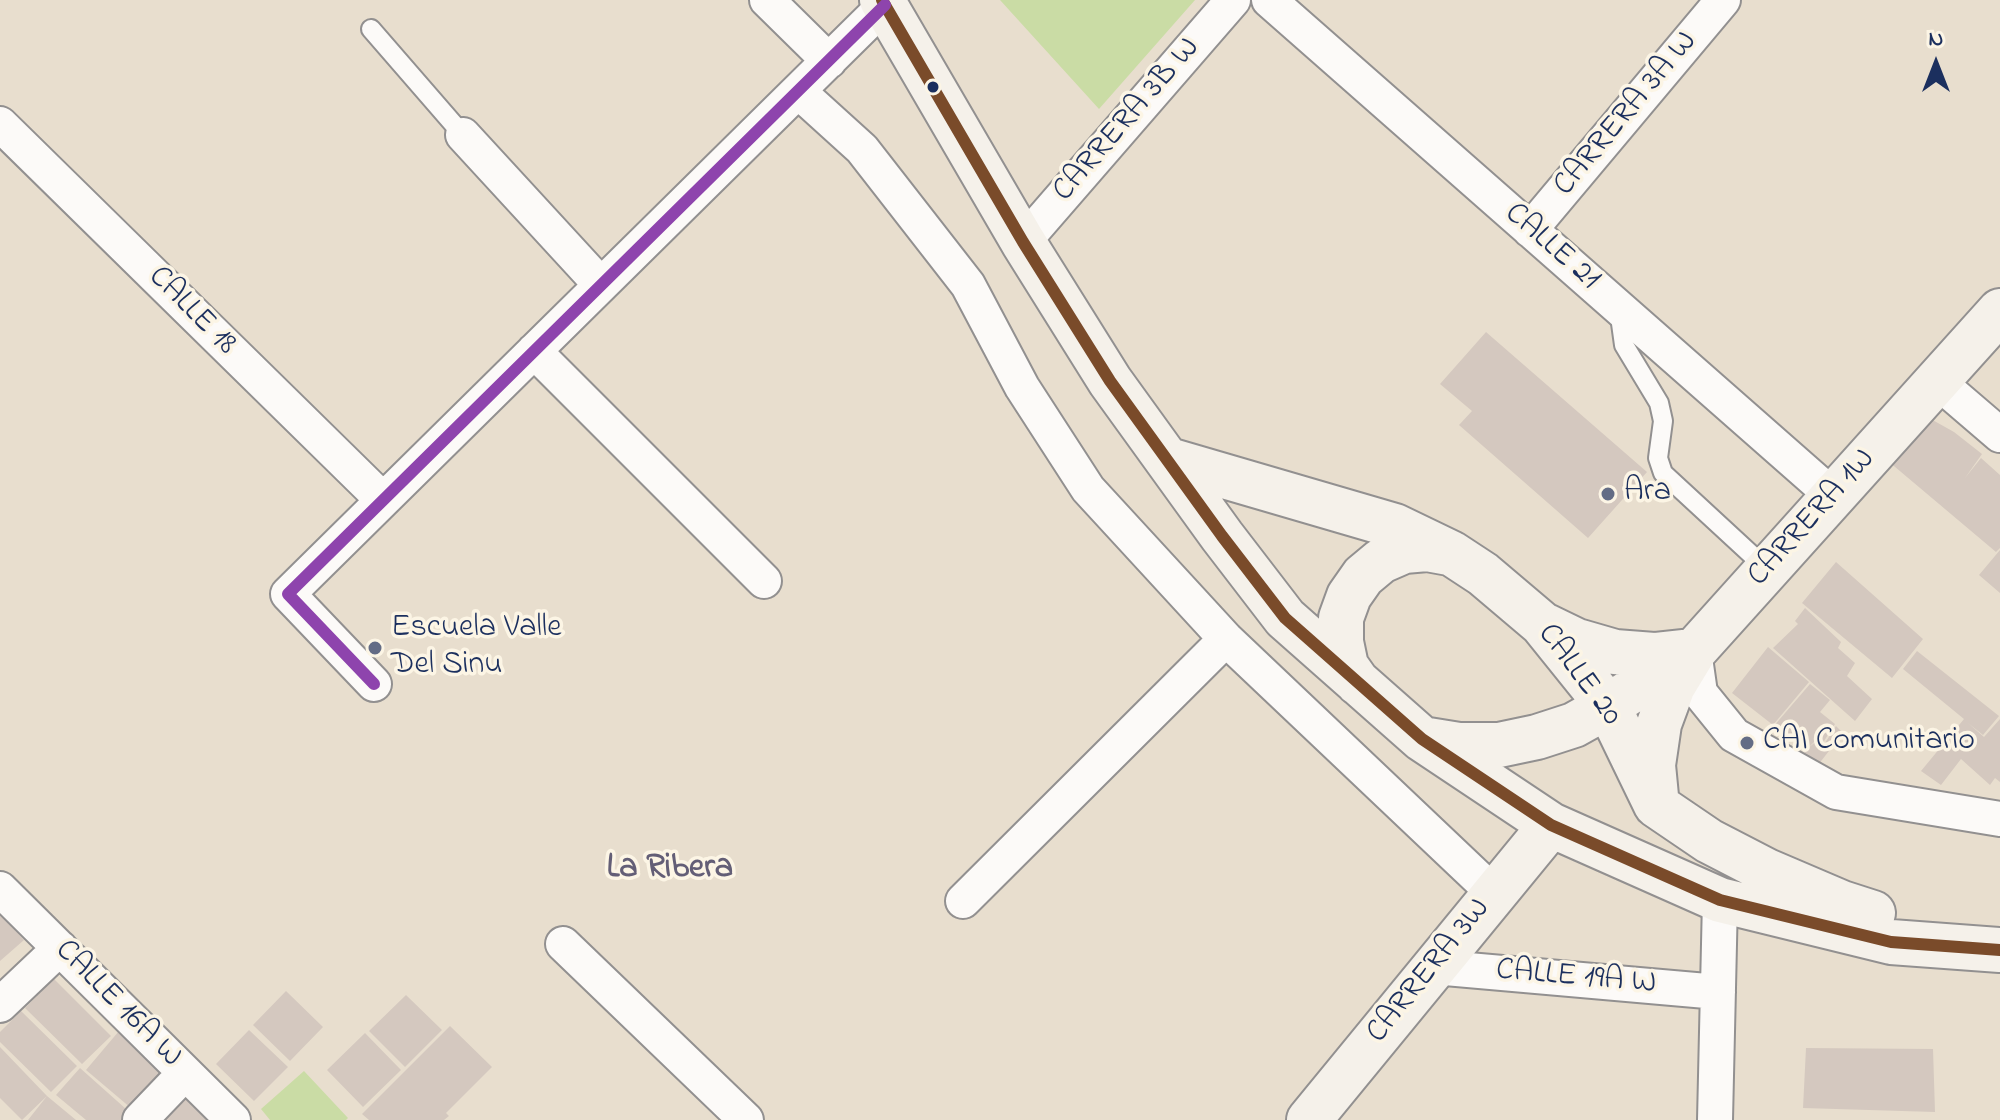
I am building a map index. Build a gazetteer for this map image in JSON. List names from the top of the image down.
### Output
{
  "streets": {
    "main road": ["CARRERA 1W", "CALLE 20", "CARRERA 3W"],
    "street": [
      "CARRERA 3A W",
      "CARRERA 3B W",
      "CALLE 21",
      "CALLE 18",
      "CALLE 19A W",
      "CALLE 16A W"
    ]
  },
  "crossings": [
    ["CARRERA 3A W", "CALLE 21"],
    ["CALLE 21", "CARRERA 1W"],
    ["CARRERA 1W", "CALLE 20"],
    ["CARRERA 3W", "CALLE 19A W"]
  ],
  "districts": ["La Ribera"],
  "places": ["Ara", "Escuela Valle Del Sinu", "CAI Comunitario"],
  "north": "top"
}
